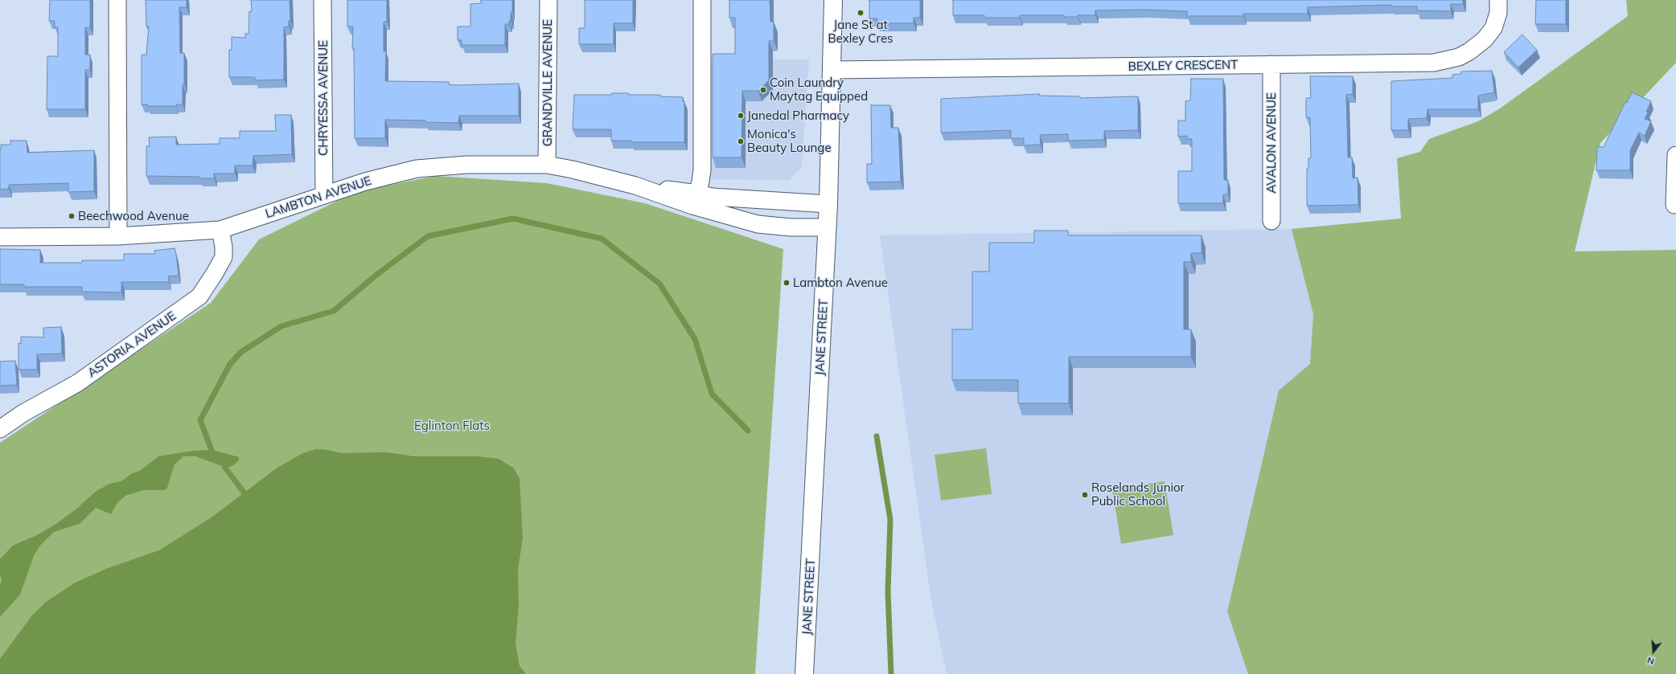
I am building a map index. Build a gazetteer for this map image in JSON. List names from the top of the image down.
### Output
{
  "streets": {
    "main road": ["JANE STREET"],
    "street": [
      "BEXLEY CRESCENT",
      "GRANDVILLE AVENUE",
      "CHRYESSA AVENUE",
      "AVALON AVENUE",
      "LAMBTON AVENUE",
      "ASTORIA AVENUE"
    ]
  },
  "crossings": [
    ["BEXLEY CRESCENT", "AVALON AVENUE"],
    ["BEXLEY CRESCENT", "JANE STREET"],
    ["GRANDVILLE AVENUE", "LAMBTON AVENUE"],
    ["CHRYESSA AVENUE", "LAMBTON AVENUE"],
    ["LAMBTON AVENUE", "JANE STREET"],
    ["LAMBTON AVENUE", "ASTORIA AVENUE"]
  ],
  "parks": ["Eglinton Flats"],
  "places": [
    "Jane St at Bexley Cres",
    "Coin Laundry Maytag Equipped",
    "Janedal Pharmacy",
    "Monica's Beauty Lounge",
    "Beechwood Avenue",
    "Lambton Avenue",
    "Roselands Junior Public School"
  ],
  "north": "bottom"
}
